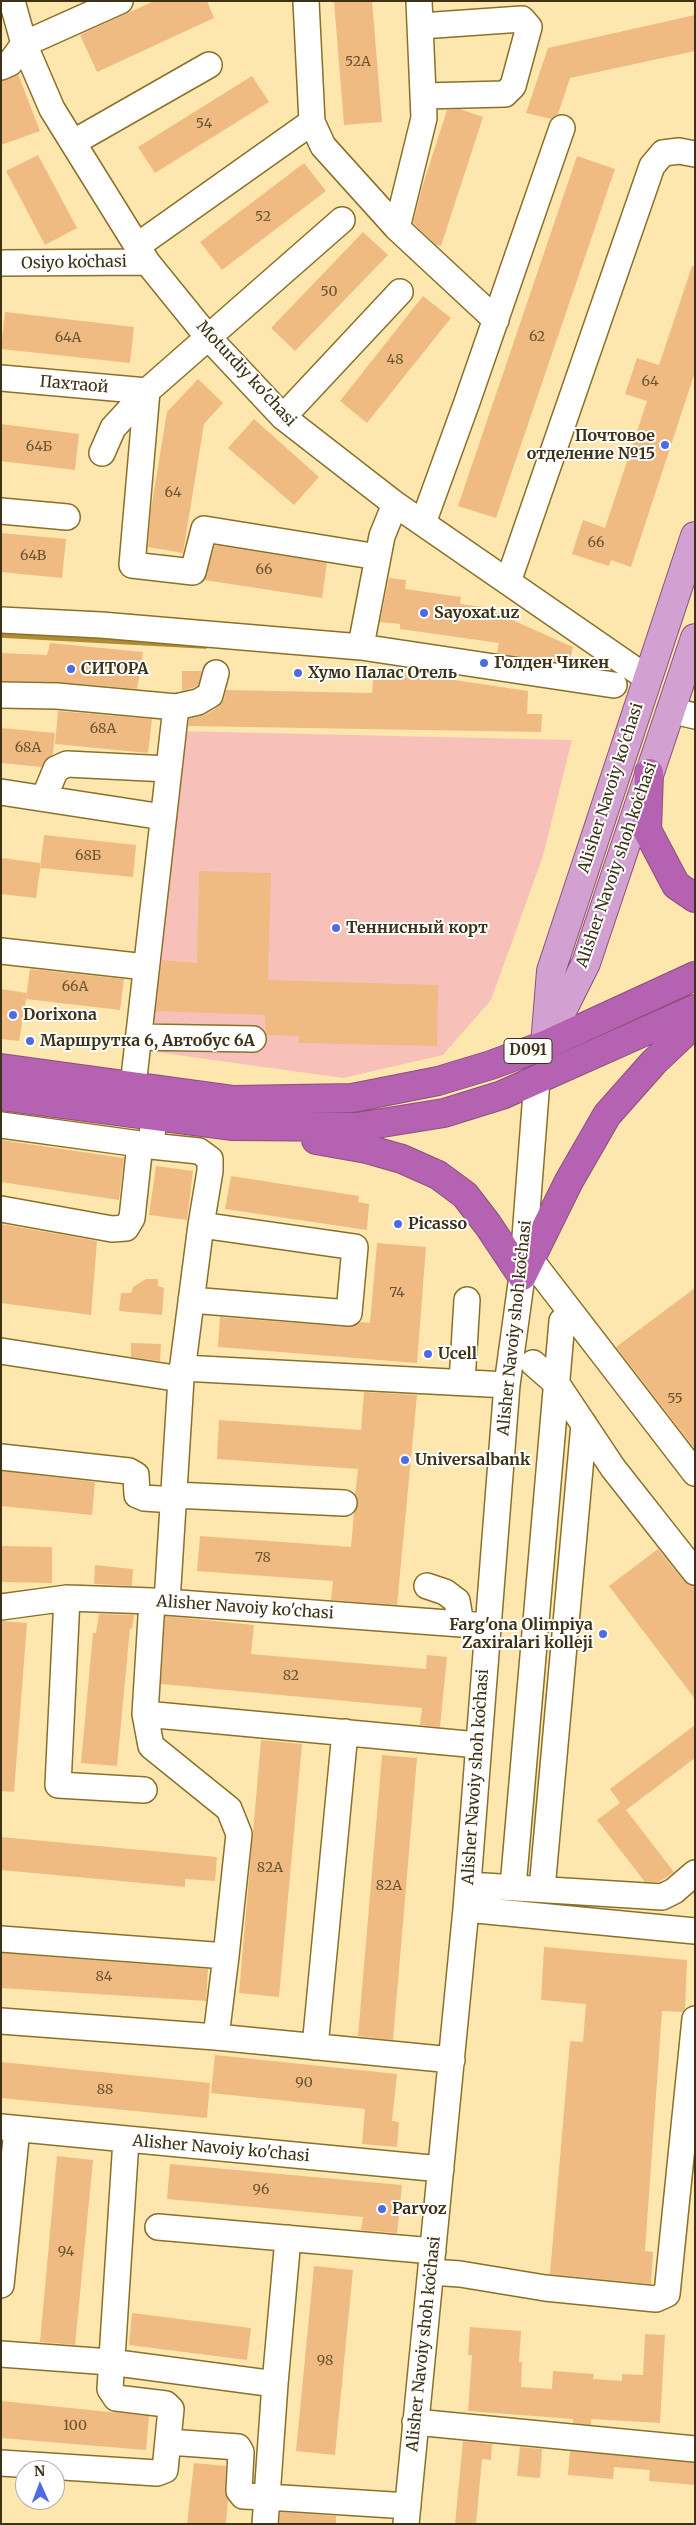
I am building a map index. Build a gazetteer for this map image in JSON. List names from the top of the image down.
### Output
{
  "streets": {
    "highway": ["D091"],
    "main road": ["Alisher Navoiy ko'chasi", "Alisher Navoiy shoh koʻchasi"],
    "street": ["Osiyo koʻchasi", "Moturdiy ko'chasi", "Пахтаой"]
  },
  "crossings": [
    ["Osiyo koʻchasi", "Moturdiy ko'chasi"],
    ["Moturdiy ko'chasi", "Alisher Navoiy ko'chasi"],
    ["Alisher Navoiy ko'chasi", "Alisher Navoiy shoh koʻchasi"],
    ["Alisher Navoiy ko'chasi", "D091"],
    ["Alisher Navoiy shoh koʻchasi", "D091"]
  ],
  "places": [
    "Почтовое отделение №15",
    "Sayoxat.uz",
    "Голден Чикен",
    "СИТОРА",
    "Хумо Палас Отель",
    "Теннисный корт",
    "Dorixona",
    "Маршрутка 6, Автобус 6А",
    "Picasso",
    "Ucell",
    "Universalbank",
    "Farg'ona Olimpiya Zaxiralari kolleji",
    "Parvoz"
  ],
  "house_numbers": [
    "52А",
    "54",
    "52",
    "50",
    "62",
    "64А",
    "48",
    "64",
    "64Б",
    "64",
    "66",
    "64В",
    "66",
    "68А",
    "68А",
    "68Б",
    "66А",
    "74",
    "55",
    "78",
    "82",
    "82А",
    "82A",
    "84",
    "90",
    "88",
    "96",
    "94",
    "98",
    "100"
  ],
  "north": "top"
}
